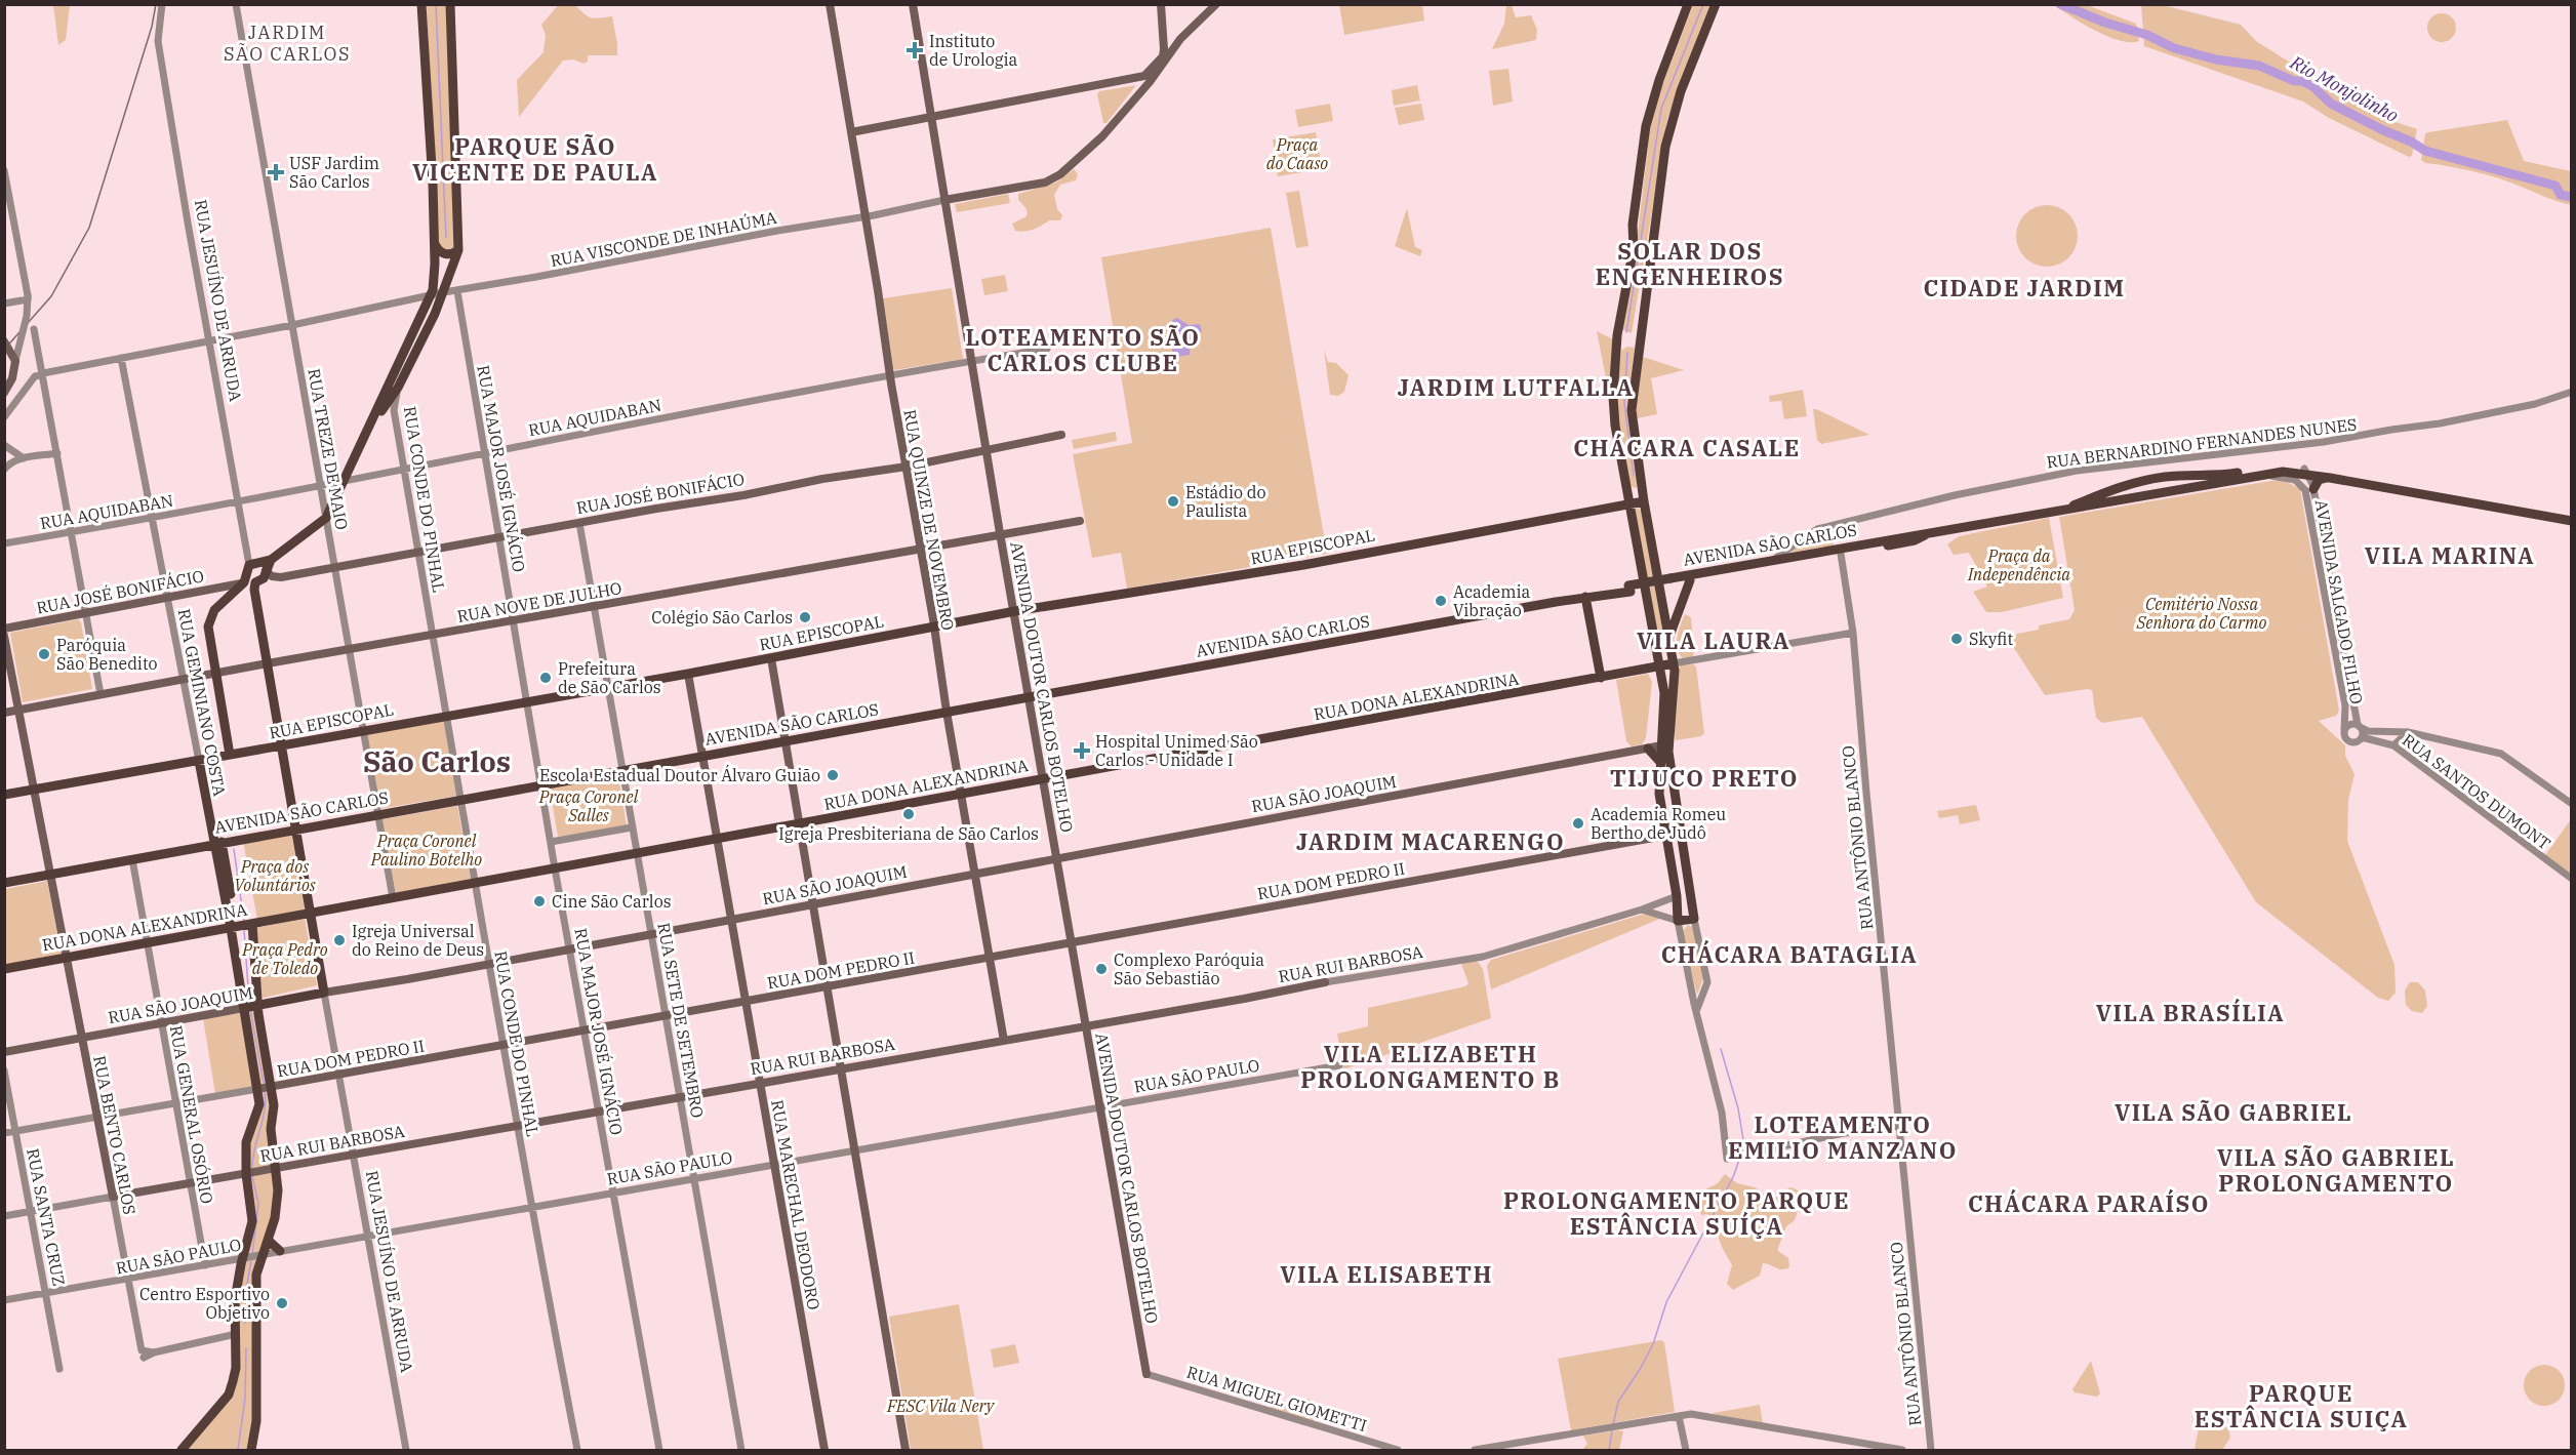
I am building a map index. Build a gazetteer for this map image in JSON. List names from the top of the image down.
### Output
{
  "streets": {
    "main road": [
      "RUA VISCONDE DE INHAÚMA",
      "RUA JESUÍNO DE ARRUDA",
      "RUA JOSÉ BONIFÁCIO",
      "RUA QUINZE DE NOVEMBRO",
      "AVENIDA SÃO CARLOS",
      "RUA EPISCOPAL",
      "RUA NOVE DE JULHO",
      "AVENIDA DOUTOR CARLOS BOTELHO",
      "RUA DONA ALEXANDRINA",
      "RUA GEMINIANO COSTA",
      "RUA SÃO JOAQUIM",
      "RUA DOM PEDRO II",
      "RUA RUI BARBOSA",
      "RUA BENTO CARLOS",
      "RUA MARECHAL DEODORO"
    ],
    "street": [
      "RUA AQUIDABAN",
      "RUA BERNARDINO FERNANDES NUNES",
      "RUA TREZE DE MAIO",
      "RUA MAJOR JOSÉ IGNÁCIO",
      "RUA CONDE DO PINHAL",
      "AVENIDA SALGADO FILHO",
      "RUA SANTOS DUMONT",
      "RUA ANTÔNIO BLANCO",
      "RUA SETE DE SETEMBRO",
      "RUA SÃO PAULO",
      "RUA GENERAL OSÓRIO",
      "RUA SANTA CRUZ",
      "RUA MIGUEL GIOMETTI"
    ]
  },
  "crossings": [
    ["RUA VISCONDE DE INHAÚMA", "RUA JESUÍNO DE ARRUDA"],
    ["RUA VISCONDE DE INHAÚMA", "RUA TREZE DE MAIO"],
    ["RUA VISCONDE DE INHAÚMA", "RUA MAJOR JOSÉ IGNÁCIO"],
    ["RUA VISCONDE DE INHAÚMA", "RUA QUINZE DE NOVEMBRO"],
    ["RUA VISCONDE DE INHAÚMA", "AVENIDA DOUTOR CARLOS BOTELHO"],
    ["RUA VISCONDE DE INHAÚMA", "RUA GEMINIANO COSTA"],
    ["RUA JESUÍNO DE ARRUDA", "RUA AQUIDABAN"],
    ["RUA JESUÍNO DE ARRUDA", "RUA JOSÉ BONIFÁCIO"],
    ["RUA JESUÍNO DE ARRUDA", "AVENIDA SÃO CARLOS"],
    ["RUA JESUÍNO DE ARRUDA", "RUA EPISCOPAL"],
    ["RUA JESUÍNO DE ARRUDA", "RUA NOVE DE JULHO"],
    ["RUA JESUÍNO DE ARRUDA", "RUA DONA ALEXANDRINA"],
    ["RUA JESUÍNO DE ARRUDA", "RUA SÃO JOAQUIM"],
    ["RUA JESUÍNO DE ARRUDA", "RUA DOM PEDRO II"],
    ["RUA JESUÍNO DE ARRUDA", "RUA RUI BARBOSA"],
    ["RUA JESUÍNO DE ARRUDA", "RUA SÃO PAULO"],
    ["RUA AQUIDABAN", "RUA TREZE DE MAIO"],
    ["RUA AQUIDABAN", "RUA MAJOR JOSÉ IGNÁCIO"],
    ["RUA AQUIDABAN", "RUA CONDE DO PINHAL"],
    ["RUA AQUIDABAN", "RUA QUINZE DE NOVEMBRO"],
    ["RUA AQUIDABAN", "AVENIDA DOUTOR CARLOS BOTELHO"],
    ["RUA AQUIDABAN", "RUA GEMINIANO COSTA"],
    ["RUA BERNARDINO FERNANDES NUNES", "AVENIDA SÃO CARLOS"],
    ["RUA TREZE DE MAIO", "RUA JOSÉ BONIFÁCIO"],
    ["RUA TREZE DE MAIO", "AVENIDA SÃO CARLOS"],
    ["RUA TREZE DE MAIO", "RUA EPISCOPAL"],
    ["RUA TREZE DE MAIO", "RUA NOVE DE JULHO"],
    ["RUA TREZE DE MAIO", "RUA DONA ALEXANDRINA"],
    ["RUA MAJOR JOSÉ IGNÁCIO", "RUA JOSÉ BONIFÁCIO"],
    ["RUA MAJOR JOSÉ IGNÁCIO", "AVENIDA SÃO CARLOS"],
    ["RUA MAJOR JOSÉ IGNÁCIO", "RUA EPISCOPAL"],
    ["RUA MAJOR JOSÉ IGNÁCIO", "RUA NOVE DE JULHO"],
    ["RUA MAJOR JOSÉ IGNÁCIO", "RUA DONA ALEXANDRINA"],
    ["RUA MAJOR JOSÉ IGNÁCIO", "RUA SÃO JOAQUIM"],
    ["RUA MAJOR JOSÉ IGNÁCIO", "RUA DOM PEDRO II"],
    ["RUA MAJOR JOSÉ IGNÁCIO", "RUA RUI BARBOSA"],
    ["RUA MAJOR JOSÉ IGNÁCIO", "RUA SÃO PAULO"],
    ["RUA JOSÉ BONIFÁCIO", "RUA CONDE DO PINHAL"],
    ["RUA JOSÉ BONIFÁCIO", "RUA QUINZE DE NOVEMBRO"],
    ["RUA JOSÉ BONIFÁCIO", "AVENIDA DOUTOR CARLOS BOTELHO"],
    ["RUA JOSÉ BONIFÁCIO", "RUA GEMINIANO COSTA"],
    ["RUA JOSÉ BONIFÁCIO", "RUA SETE DE SETEMBRO"],
    ["RUA CONDE DO PINHAL", "AVENIDA SÃO CARLOS"],
    ["RUA CONDE DO PINHAL", "RUA EPISCOPAL"],
    ["RUA CONDE DO PINHAL", "RUA NOVE DE JULHO"],
    ["RUA CONDE DO PINHAL", "RUA DONA ALEXANDRINA"],
    ["RUA CONDE DO PINHAL", "RUA SÃO JOAQUIM"],
    ["RUA CONDE DO PINHAL", "RUA DOM PEDRO II"],
    ["RUA CONDE DO PINHAL", "RUA RUI BARBOSA"],
    ["RUA CONDE DO PINHAL", "RUA SÃO PAULO"],
    ["RUA QUINZE DE NOVEMBRO", "AVENIDA SÃO CARLOS"],
    ["RUA QUINZE DE NOVEMBRO", "RUA EPISCOPAL"],
    ["RUA QUINZE DE NOVEMBRO", "RUA NOVE DE JULHO"],
    ["RUA QUINZE DE NOVEMBRO", "RUA DONA ALEXANDRINA"],
    ["RUA QUINZE DE NOVEMBRO", "RUA SÃO JOAQUIM"],
    ["RUA QUINZE DE NOVEMBRO", "RUA DOM PEDRO II"],
    ["RUA QUINZE DE NOVEMBRO", "RUA RUI BARBOSA"],
    ["AVENIDA SÃO CARLOS", "AVENIDA SALGADO FILHO"],
    ["AVENIDA SÃO CARLOS", "AVENIDA DOUTOR CARLOS BOTELHO"],
    ["AVENIDA SÃO CARLOS", "RUA GEMINIANO COSTA"],
    ["AVENIDA SÃO CARLOS", "RUA ANTÔNIO BLANCO"],
    ["AVENIDA SÃO CARLOS", "RUA SETE DE SETEMBRO"],
    ["AVENIDA SÃO CARLOS", "RUA GENERAL OSÓRIO"],
    ["AVENIDA SÃO CARLOS", "RUA BENTO CARLOS"],
    ["AVENIDA SÃO CARLOS", "RUA MARECHAL DEODORO"],
    ["RUA EPISCOPAL", "AVENIDA DOUTOR CARLOS BOTELHO"],
    ["RUA EPISCOPAL", "RUA GEMINIANO COSTA"],
    ["RUA EPISCOPAL", "RUA SETE DE SETEMBRO"],
    ["RUA EPISCOPAL", "RUA BENTO CARLOS"],
    ["RUA EPISCOPAL", "RUA MARECHAL DEODORO"],
    ["RUA NOVE DE JULHO", "AVENIDA DOUTOR CARLOS BOTELHO"],
    ["RUA NOVE DE JULHO", "RUA GEMINIANO COSTA"],
    ["RUA NOVE DE JULHO", "RUA SETE DE SETEMBRO"],
    ["RUA NOVE DE JULHO", "RUA BENTO CARLOS"],
    ["AVENIDA SALGADO FILHO", "RUA SANTOS DUMONT"],
    ["AVENIDA DOUTOR CARLOS BOTELHO", "RUA DONA ALEXANDRINA"],
    ["AVENIDA DOUTOR CARLOS BOTELHO", "RUA SÃO JOAQUIM"],
    ["AVENIDA DOUTOR CARLOS BOTELHO", "RUA DOM PEDRO II"],
    ["AVENIDA DOUTOR CARLOS BOTELHO", "RUA RUI BARBOSA"],
    ["AVENIDA DOUTOR CARLOS BOTELHO", "RUA SÃO PAULO"],
    ["AVENIDA DOUTOR CARLOS BOTELHO", "RUA MIGUEL GIOMETTI"],
    ["RUA DONA ALEXANDRINA", "RUA GEMINIANO COSTA"],
    ["RUA DONA ALEXANDRINA", "RUA ANTÔNIO BLANCO"],
    ["RUA DONA ALEXANDRINA", "RUA SETE DE SETEMBRO"],
    ["RUA DONA ALEXANDRINA", "RUA GENERAL OSÓRIO"],
    ["RUA DONA ALEXANDRINA", "RUA BENTO CARLOS"],
    ["RUA DONA ALEXANDRINA", "RUA MARECHAL DEODORO"],
    ["RUA GEMINIANO COSTA", "RUA SÃO JOAQUIM"],
    ["RUA GEMINIANO COSTA", "RUA DOM PEDRO II"],
    ["RUA SÃO JOAQUIM", "RUA SETE DE SETEMBRO"],
    ["RUA SÃO JOAQUIM", "RUA GENERAL OSÓRIO"],
    ["RUA SÃO JOAQUIM", "RUA BENTO CARLOS"],
    ["RUA SÃO JOAQUIM", "RUA MARECHAL DEODORO"],
    ["RUA DOM PEDRO II", "RUA SETE DE SETEMBRO"],
    ["RUA DOM PEDRO II", "RUA GENERAL OSÓRIO"],
    ["RUA DOM PEDRO II", "RUA BENTO CARLOS"],
    ["RUA DOM PEDRO II", "RUA MARECHAL DEODORO"],
    ["RUA DOM PEDRO II", "RUA SANTA CRUZ"],
    ["RUA RUI BARBOSA", "RUA SETE DE SETEMBRO"],
    ["RUA RUI BARBOSA", "RUA GENERAL OSÓRIO"],
    ["RUA RUI BARBOSA", "RUA BENTO CARLOS"],
    ["RUA RUI BARBOSA", "RUA MARECHAL DEODORO"],
    ["RUA RUI BARBOSA", "RUA SANTA CRUZ"],
    ["RUA SETE DE SETEMBRO", "RUA SÃO PAULO"],
    ["RUA SÃO PAULO", "RUA GENERAL OSÓRIO"],
    ["RUA SÃO PAULO", "RUA BENTO CARLOS"],
    ["RUA SÃO PAULO", "RUA MARECHAL DEODORO"],
    ["RUA SÃO PAULO", "RUA SANTA CRUZ"]
  ],
  "districts": [
    "JARDIM SÃO CARLOS",
    "PARQUE SÃO VICENTE DE PAULA",
    "SOLAR DOS ENGENHEIROS",
    "CIDADE JARDIM",
    "LOTEAMENTO SÃO CARLOS CLUBE",
    "JARDIM LUTFALLA",
    "CHÁCARA CASALE",
    "VILA MARINA",
    "VILA LAURA",
    "São Carlos",
    "TIJUCO PRETO",
    "JARDIM MACARENGO",
    "CHÁCARA BATAGLIA",
    "VILA BRASÍLIA",
    "VILA ELIZABETH PROLONGAMENTO B",
    "VILA SÃO GABRIEL",
    "LOTEAMENTO EMILIO MANZANO",
    "VILA SÃO GABRIEL PROLONGAMENTO",
    "PROLONGAMENTO PARQUE ESTÂNCIA SUÍÇA",
    "CHÁCARA PARAÍSO",
    "VILA ELISABETH",
    "PARQUE ESTÂNCIA SUIÇA"
  ],
  "water": ["Rio Monjolinho"],
  "parks": [
    "Praça do Caaso",
    "Praça da Independência",
    "Cemitério Nossa Senhora do Carmo",
    "Praça Coronel Salles",
    "Praça Coronel Paulino Botelho",
    "Praça dos Voluntários",
    "Praça Pedro de Toledo",
    "FESC Vila Nery"
  ],
  "places": {
    "health": ["Instituto de Urologia", "USF Jardim São Carlos", "Hospital Unimed São Carlos - Unidade I"],
    "other": [
      "Estádio do Paulista",
      "Academia Vibração",
      "Colégio São Carlos",
      "Skyfit",
      "Paróquia São Benedito",
      "Prefeitura de São Carlos",
      "Escola Estadual Doutor Álvaro Guião",
      "Igreja Presbiteriana de São Carlos",
      "Academia Romeu Bertho de Judô",
      "Cine São Carlos",
      "Igreja Universal do Reino de Deus",
      "Complexo Paróquia São Sebastião",
      "Centro Esportivo Objetivo"
    ]
  }
}
